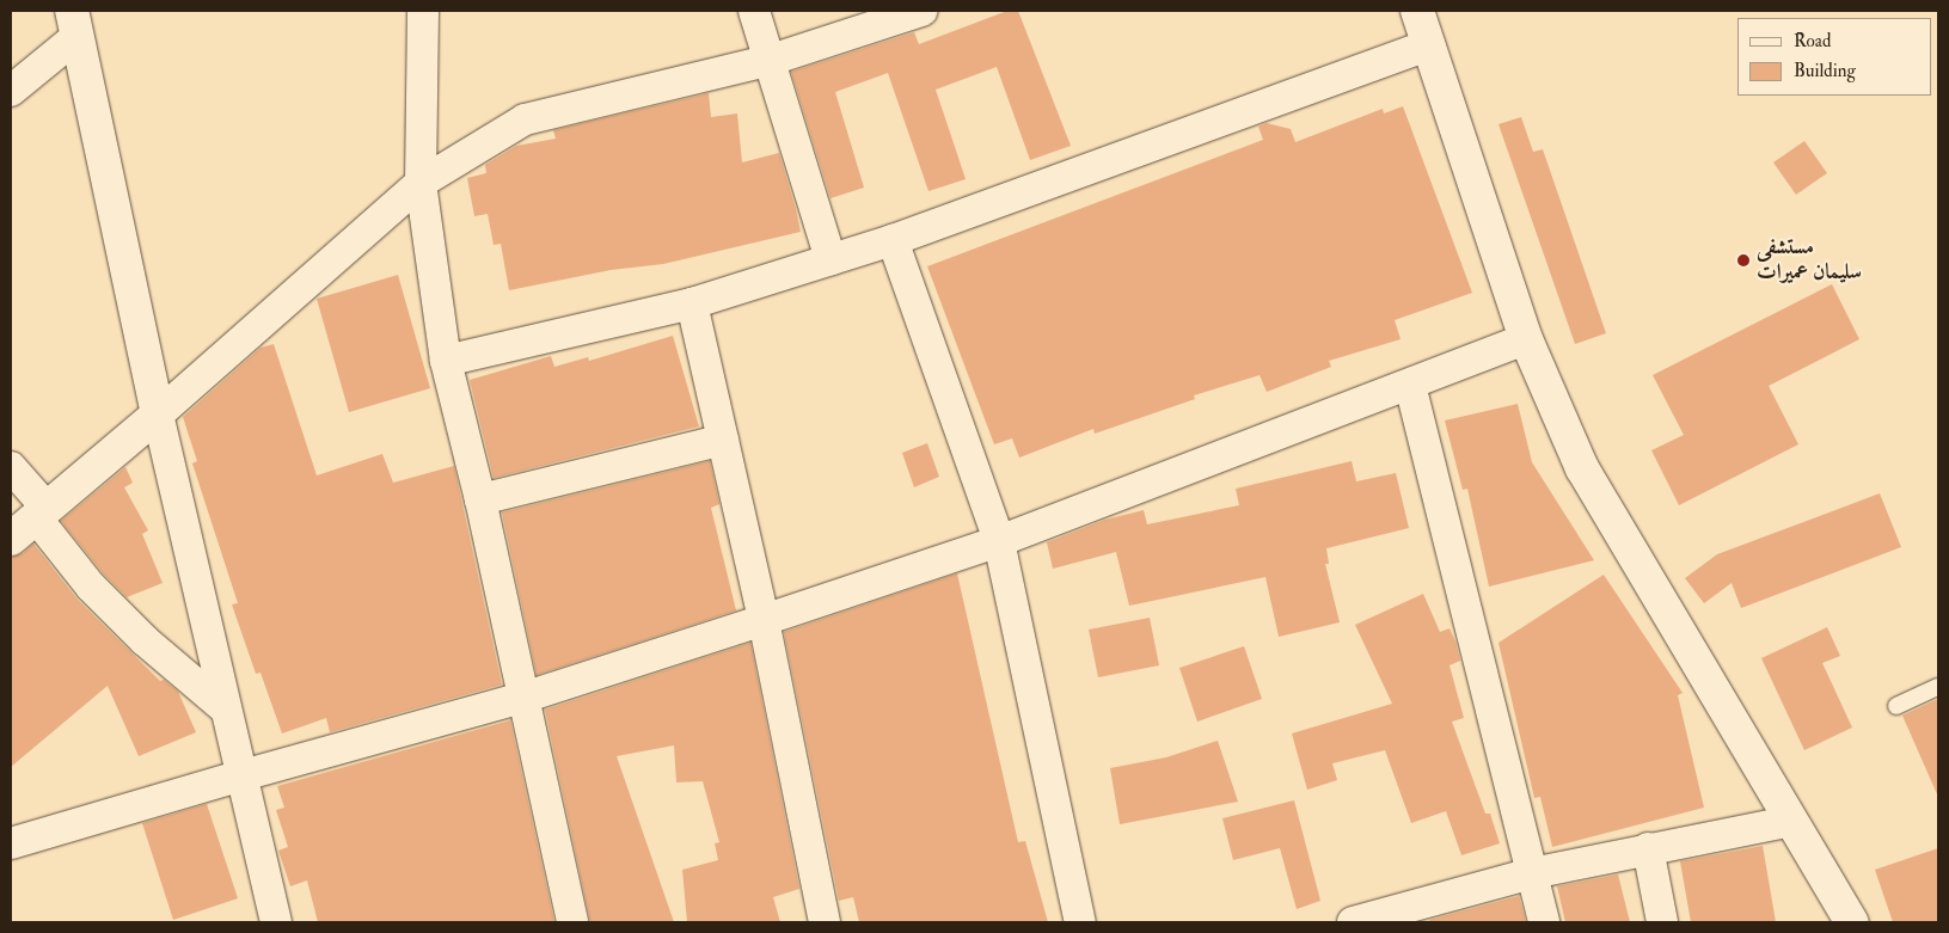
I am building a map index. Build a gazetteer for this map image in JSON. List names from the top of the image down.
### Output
{
  "places": ["مستشفى سليمان عميرات"],
  "legend": ["Road", "Building"]
}
